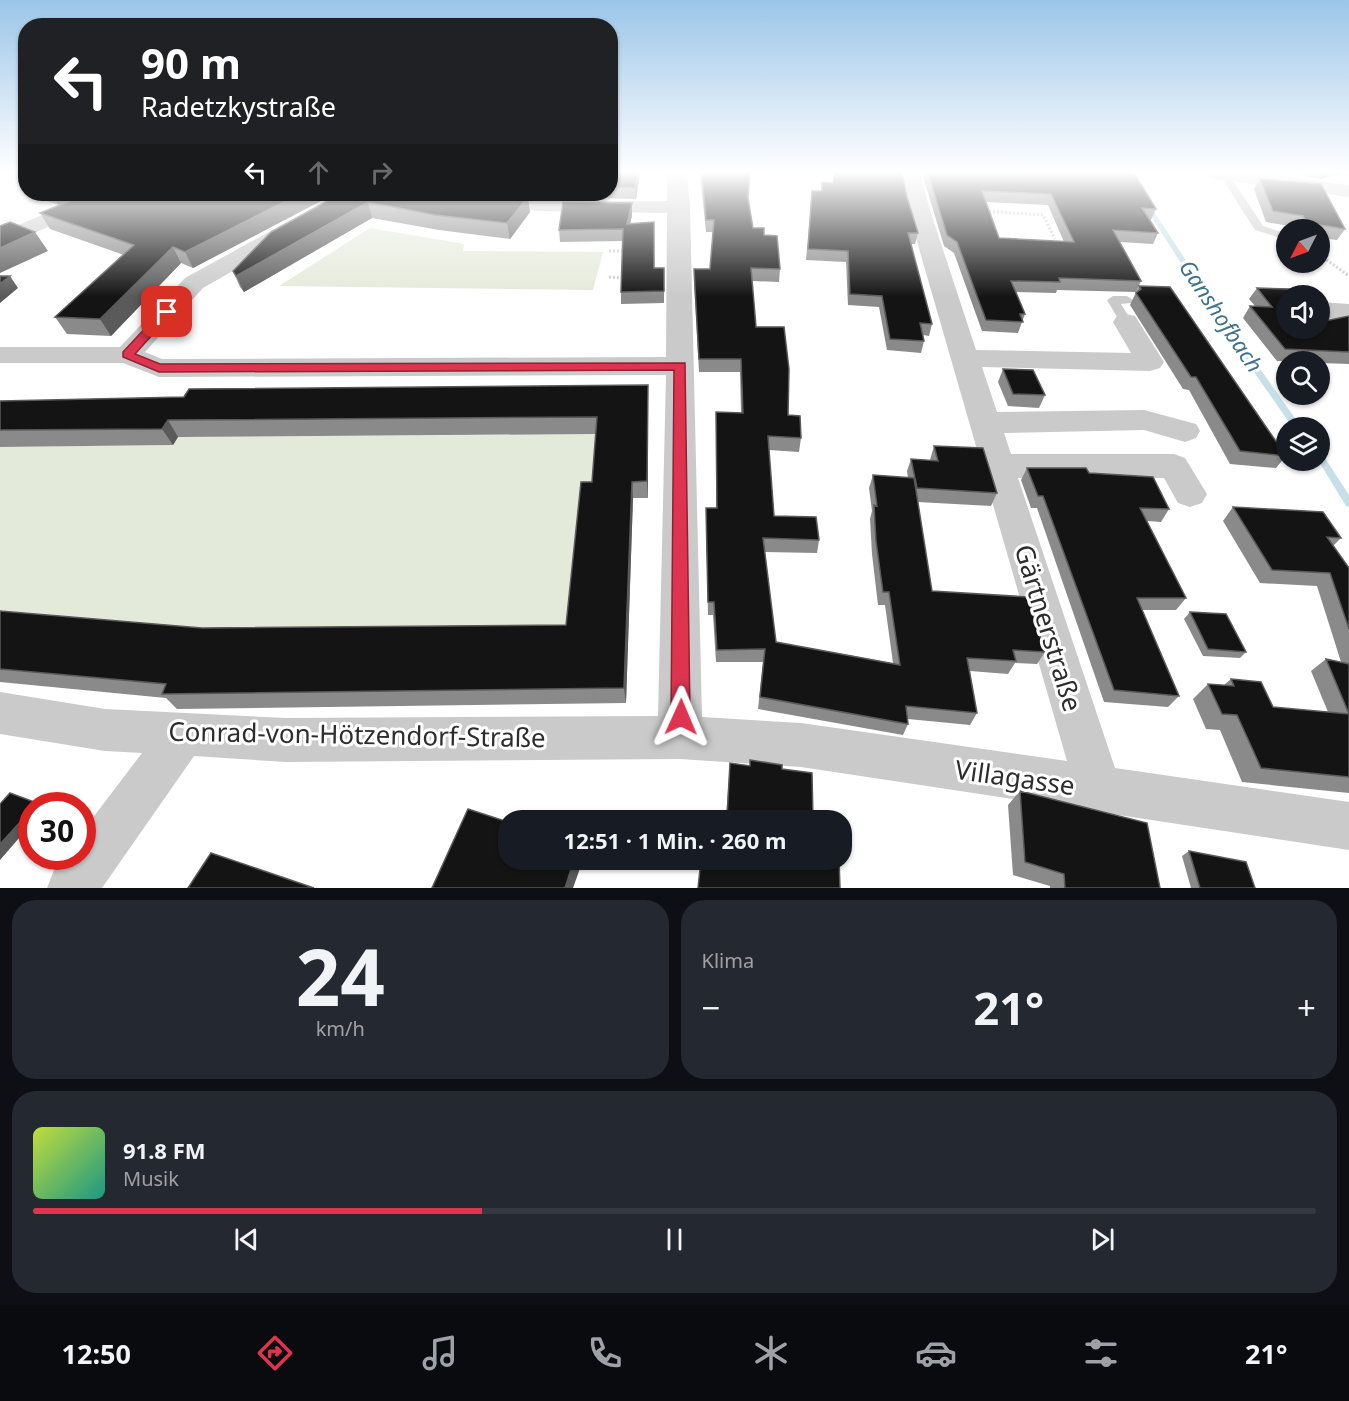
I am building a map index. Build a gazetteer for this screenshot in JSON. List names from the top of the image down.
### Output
{
  "streets": {
    "street": ["Gärtnerstraße", "Conrad-von-Hötzendorf-Straße", "Villagasse"]
  },
  "crossings": [
    ["Gärtnerstraße", "Villagasse"],
    ["Conrad-von-Hötzendorf-Straße", "Villagasse"]
  ],
  "water": ["Ganshofbach"],
  "north": "bottom left",
  "page": {
    "turn": ["90 m", "Radetzkystraße"],
    "limit": "30",
    "trip": "12:51 · 1 Min. · 260 m",
    "tile": [
      ["24", "km/h"],
      "Klima"
    ],
    "heat": ["−", "21°", "+"],
    "song": ["91.8 FM", "Musik"],
    "tabs": ["12:50", "21°"]
  }
}
